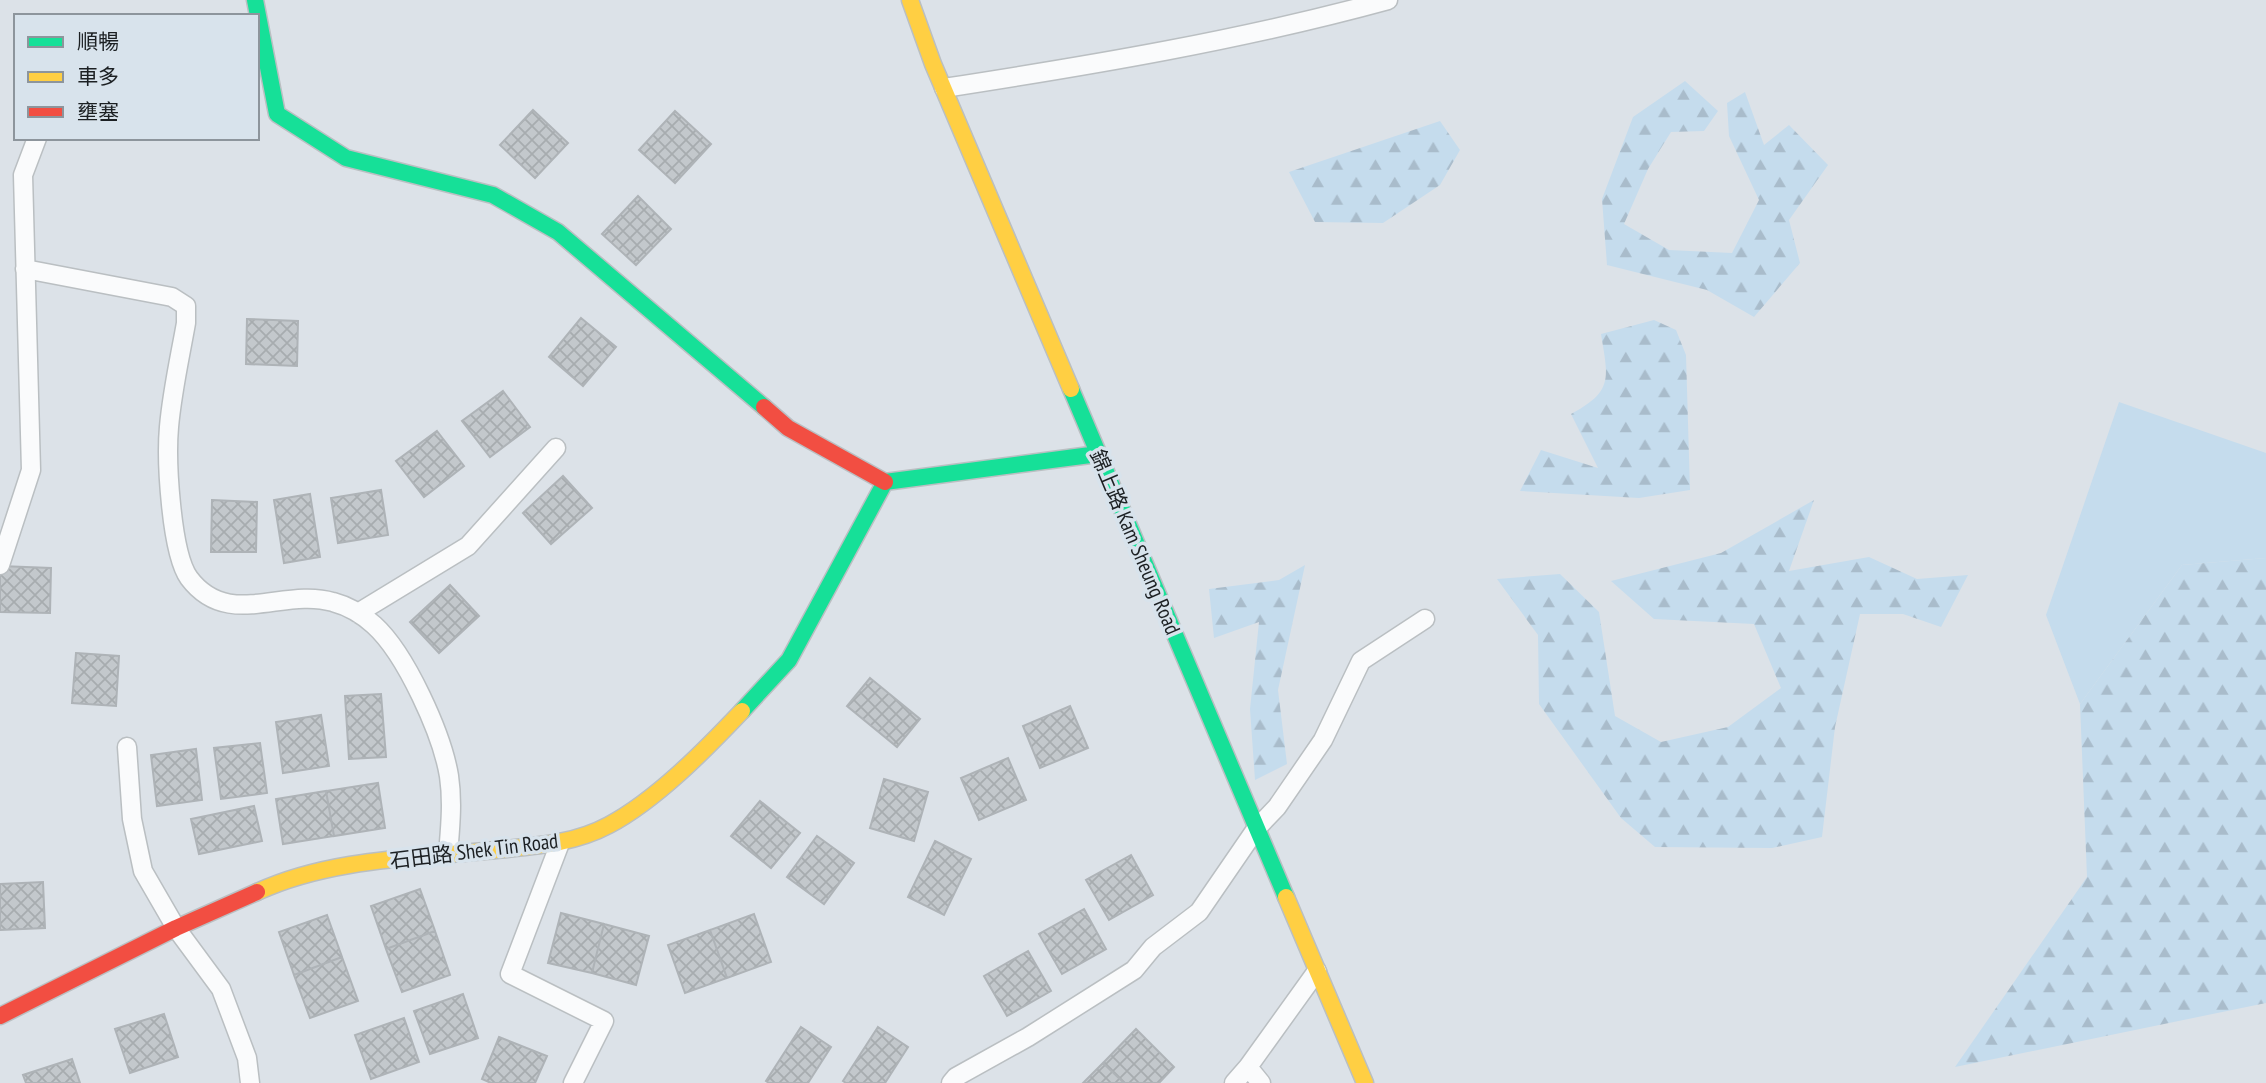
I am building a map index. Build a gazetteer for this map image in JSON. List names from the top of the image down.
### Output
{
  "streets": {
    "street": ["錦上路 Kam Sheung Road", "石田路 Shek Tin Road"]
  },
  "legend": ["順暢", "車多", "壅塞"]
}
